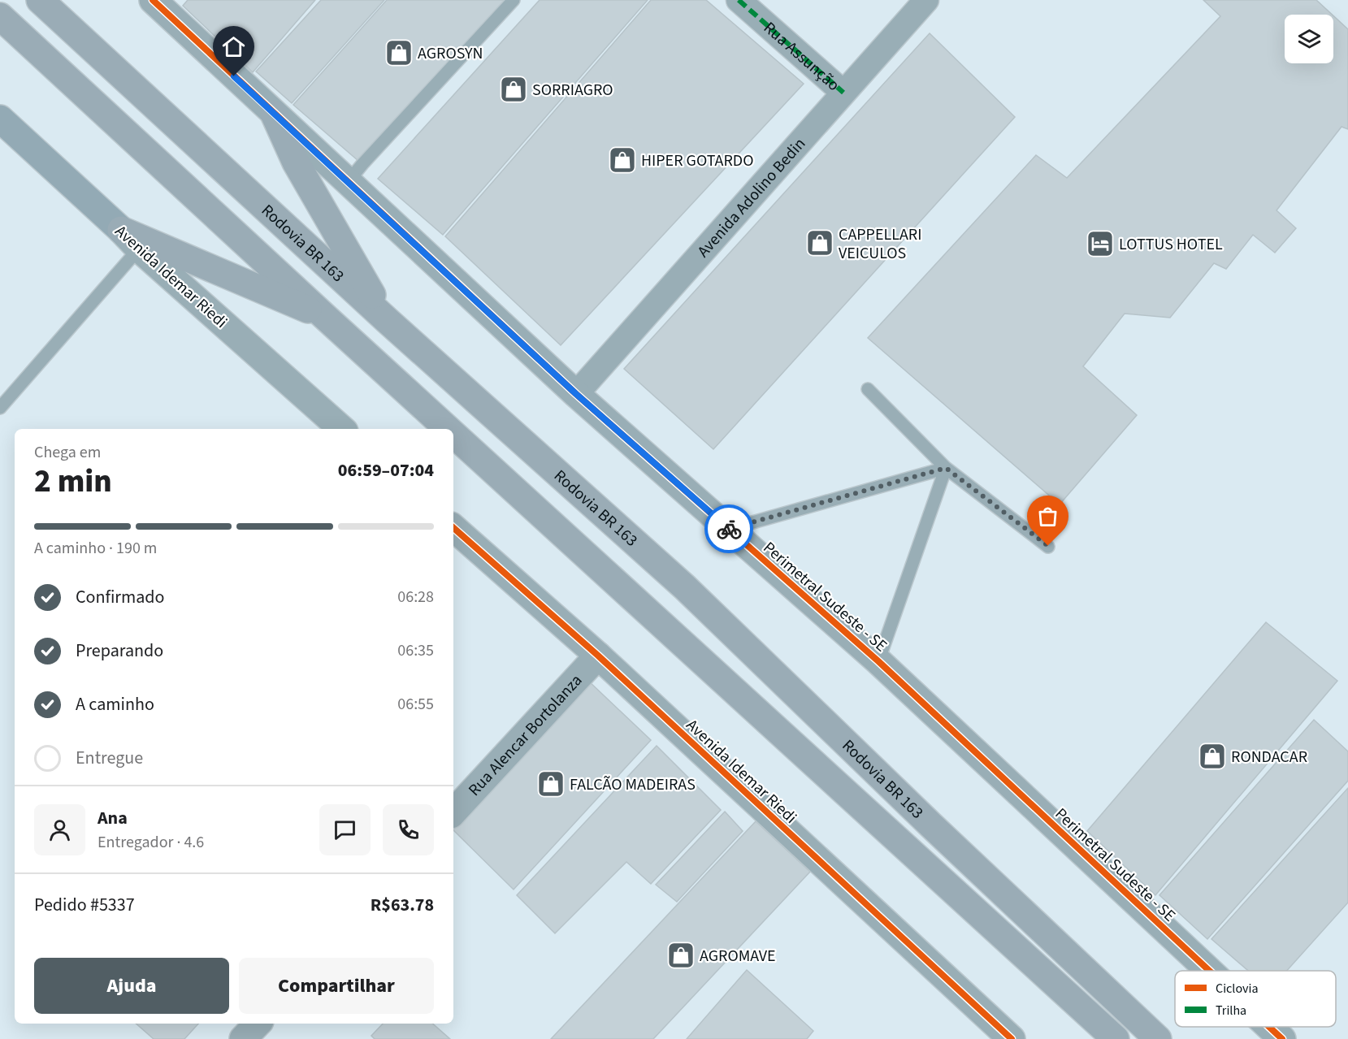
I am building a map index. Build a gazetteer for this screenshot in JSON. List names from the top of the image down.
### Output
{
  "streets": {
    "highway": ["Rodovia BR 163"],
    "main road": ["Avenida Idemar Riedi"],
    "street": [
      "Rua Assunção",
      "Avenida Adolino Bedin",
      "Perimetral Sudeste - SE",
      "Rua Alencar Bortolanza"
    ]
  },
  "crossings": [
    ["Rua Assunção", "Avenida Adolino Bedin"],
    ["Avenida Adolino Bedin", "Perimetral Sudeste - SE"],
    ["Avenida Idemar Riedi", "Rua Alencar Bortolanza"]
  ],
  "places": {
    "shop": [
      "AGROSYN",
      "SORRIAGRO",
      "HIPER GOTARDO",
      "CAPPELLARI VEICULOS",
      "RONDACAR",
      "FALCÃO MADEIRAS",
      "AGROMAVE"
    ],
    "hotel": ["LOTTUS HOTEL"]
  },
  "legend": ["Ciclovia", "Trilha"],
  "page": {
    "heading": ["2 min", "Chega em", "06:59–07:04"],
    "panel": [
      "Ana",
      "Entregador · 4.6",
      "Pedido #5337",
      "R$63.78"
    ],
    "bar": "A caminho · 190 m",
    "list": [
      ["Confirmado", "06:28"],
      ["Preparando", "06:35"],
      ["A caminho", "06:55"],
      "Entregue"
    ],
    "buttons": ["Ajuda", "Compartilhar"]
  }
}
